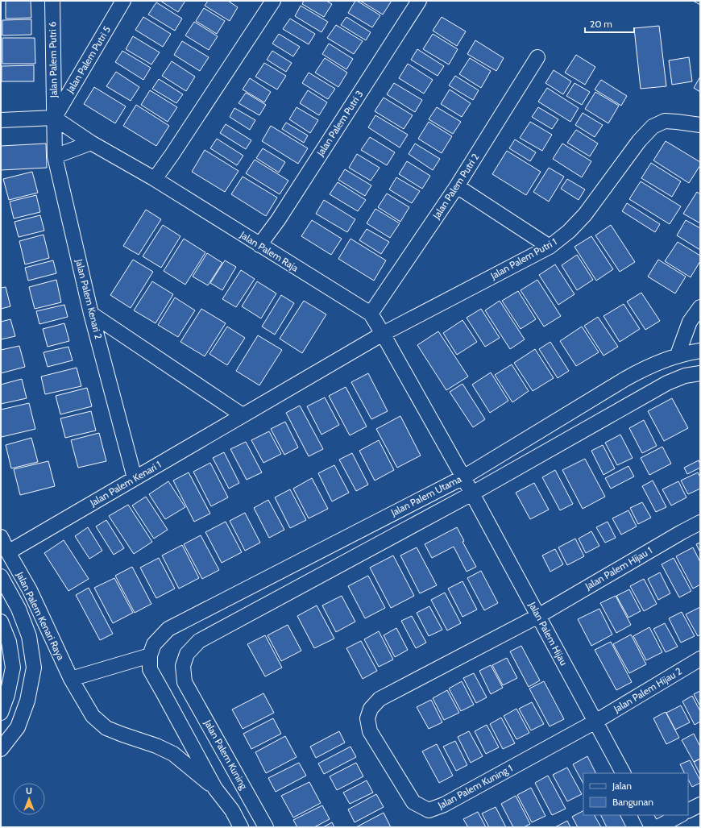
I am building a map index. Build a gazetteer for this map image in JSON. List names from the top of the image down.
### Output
{
  "streets": {
    "street": [
      "Jalan Palem Putri 6",
      "Jalan Palem Putri 5",
      "Jalan Palem Putri 3",
      "Jalan Palem Putri 2",
      "Jalan Palem Raja",
      "Jalan Palem Putri 1",
      "Jalan Palem Kenari 2",
      "Jalan Palem Kenari 1",
      "Jalan Palem Utama",
      "Jalan Palem Hijau 1",
      "Jalan Palem Kenari Raya",
      "Jalan Palem Hijau",
      "Jalan Palem Hijau 2",
      "Jalan Palem Kuning",
      "Jalan Palem Kuning 1"
    ]
  },
  "crossings": [
    ["Jalan Palem Putri 6", "Jalan Palem Putri 5"],
    ["Jalan Palem Putri 6", "Jalan Palem Raja"],
    ["Jalan Palem Putri 6", "Jalan Palem Kenari 2"],
    ["Jalan Palem Putri 5", "Jalan Palem Raja"],
    ["Jalan Palem Putri 5", "Jalan Palem Kenari 2"],
    ["Jalan Palem Putri 3", "Jalan Palem Raja"],
    ["Jalan Palem Putri 2", "Jalan Palem Raja"],
    ["Jalan Palem Raja", "Jalan Palem Putri 1"],
    ["Jalan Palem Raja", "Jalan Palem Kenari 2"],
    ["Jalan Palem Raja", "Jalan Palem Kenari 1"],
    ["Jalan Palem Raja", "Jalan Palem Utama"],
    ["Jalan Palem Raja", "Jalan Palem Hijau"],
    ["Jalan Palem Putri 1", "Jalan Palem Kenari 1"],
    ["Jalan Palem Kenari 2", "Jalan Palem Kenari 1"],
    ["Jalan Palem Kenari 1", "Jalan Palem Kenari Raya"],
    ["Jalan Palem Utama", "Jalan Palem Hijau"],
    ["Jalan Palem Utama", "Jalan Palem Kuning"],
    ["Jalan Palem Hijau 1", "Jalan Palem Hijau"],
    ["Jalan Palem Hijau 1", "Jalan Palem Kuning 1"],
    ["Jalan Palem Hijau", "Jalan Palem Hijau 2"],
    ["Jalan Palem Hijau", "Jalan Palem Kuning 1"],
    ["Jalan Palem Hijau 2", "Jalan Palem Kuning 1"]
  ],
  "legend": ["Jalan", "Bangunan"],
  "scale_bar": "20 m",
  "north": "top"
}
